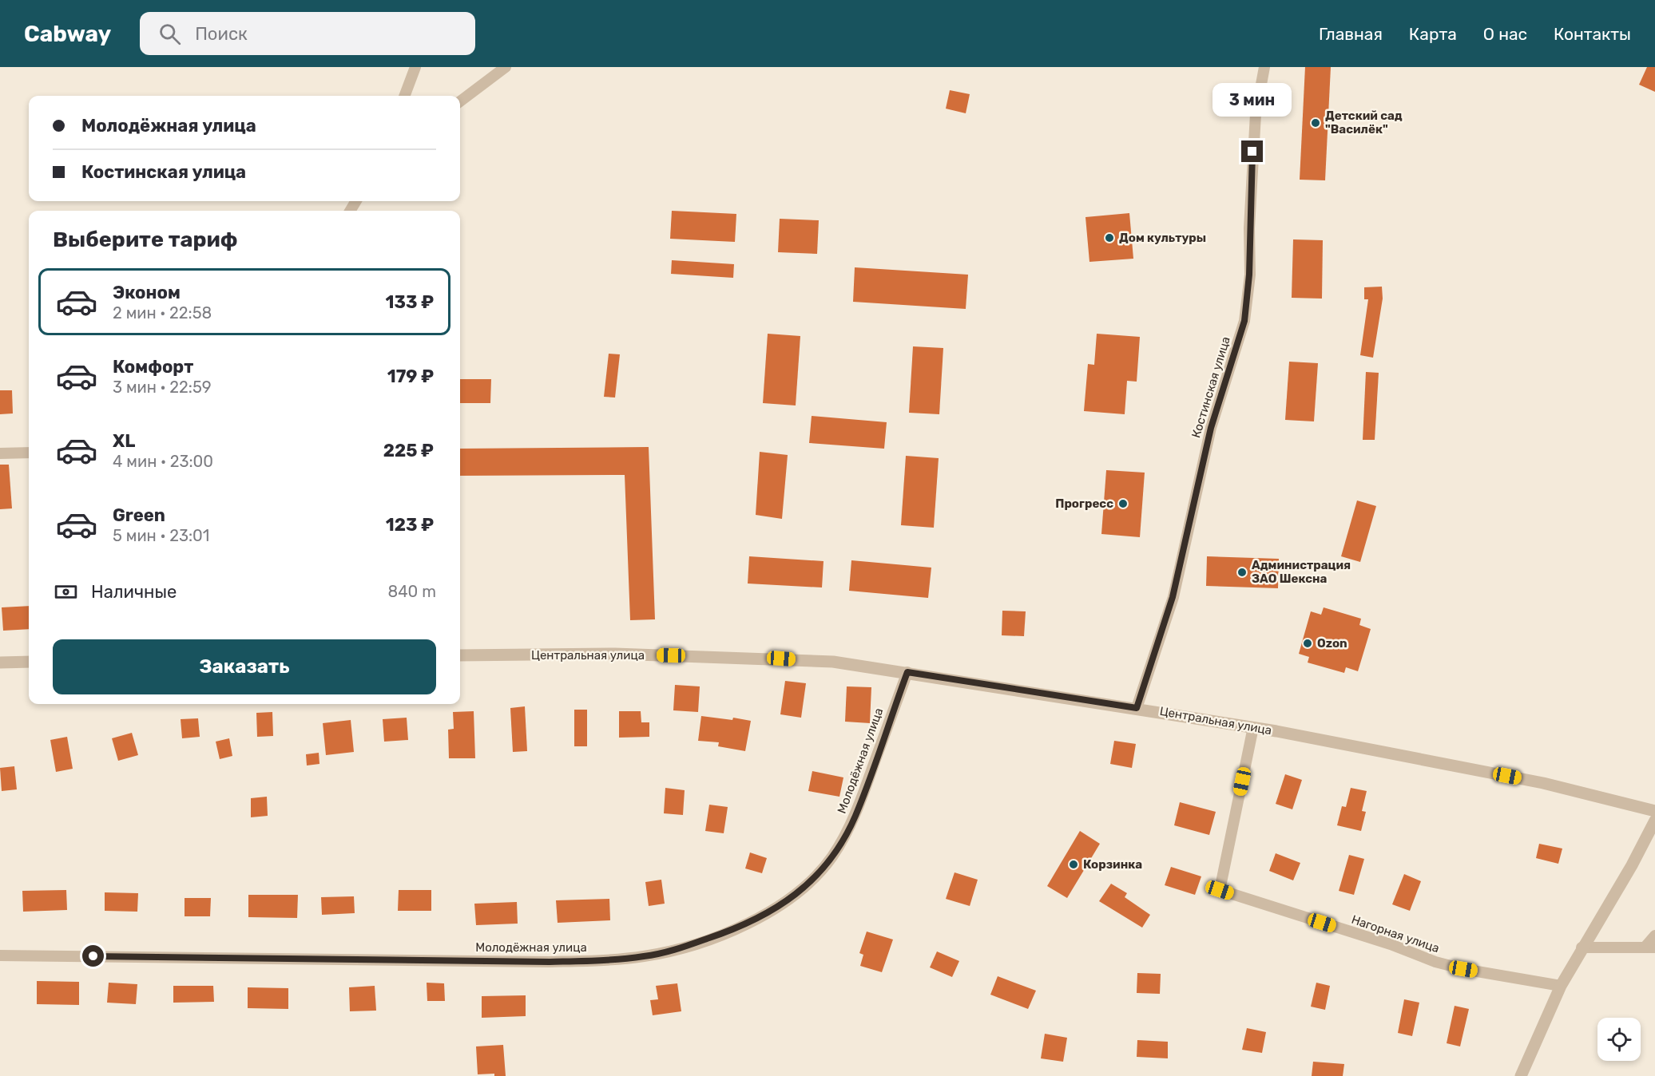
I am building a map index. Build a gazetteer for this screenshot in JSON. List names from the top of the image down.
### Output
{
  "streets": {
    "street": [
      "Костинская улица",
      "Центральная улица",
      "Молодёжная улица",
      "Нагорная улица"
    ]
  },
  "crossings": [
    ["Костинская улица", "Центральная улица"],
    ["Центральная улица", "Молодёжная улица"],
    ["Центральная улица", "Нагорная улица"]
  ],
  "places": [
    "Детский сад \"Василёк\"",
    "Дом культуры",
    "Прогресс",
    "Администрация ЗАО Шексна",
    "Ozon",
    "Корзинка"
  ],
  "page": {
    "header": "Cabway",
    "search": "Поиск",
    "nav": [
      "Главная",
      "Карта",
      "О нас",
      "Контакты"
    ],
    "bubble": "3 мин",
    "banner": ["Молодёжная улица", "Костинская улица"],
    "heading": "Выберите тариф",
    "list": [
      {
        "name": "Эконом",
        "note": "2 мин · 22:58",
        "value": "133 ₽"
      },
      {
        "name": "Комфорт",
        "note": "3 мин · 22:59",
        "value": "179 ₽"
      },
      {
        "name": "XL",
        "note": "4 мин · 23:00",
        "value": "225 ₽"
      },
      {
        "name": "Green",
        "note": "5 мин · 23:01",
        "value": "123 ₽"
      }
    ],
    "pay": ["Наличные", "840 m"],
    "buttons": "Заказать"
  }
}
